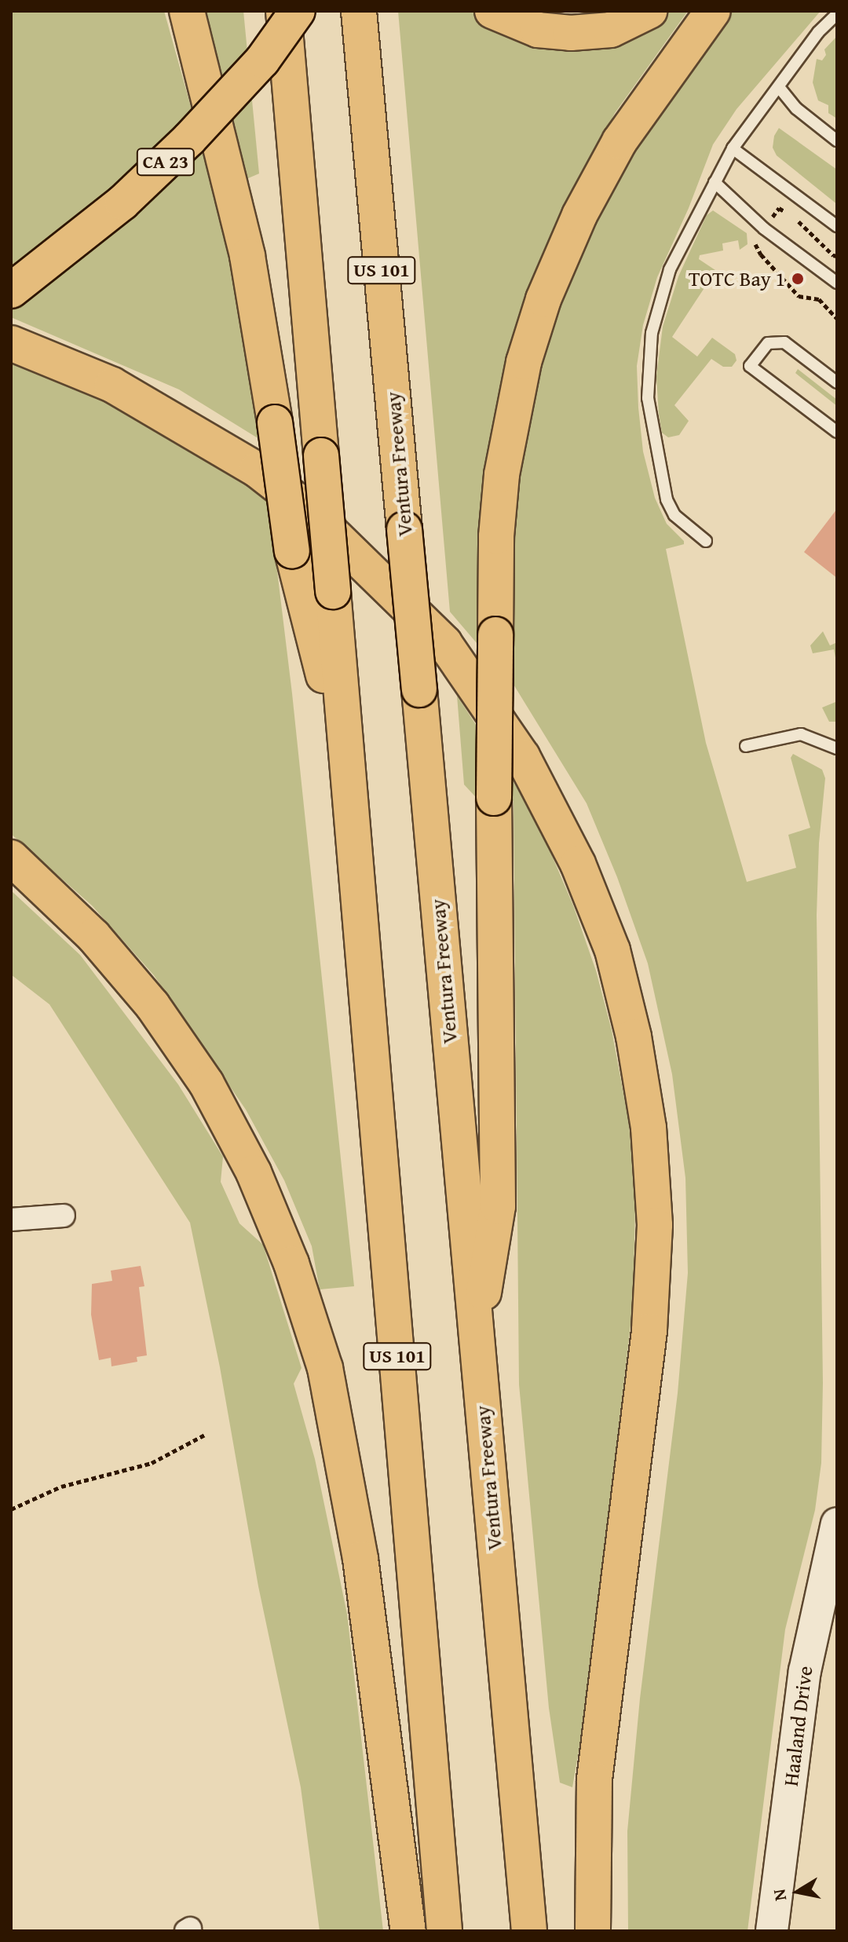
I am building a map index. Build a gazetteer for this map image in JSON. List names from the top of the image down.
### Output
{
  "streets": {
    "highway": ["CA 23", "US 101", "Ventura Freeway"],
    "street": ["Haaland Drive"]
  },
  "places": ["TOTC Bay 1"],
  "north": "left"
}
